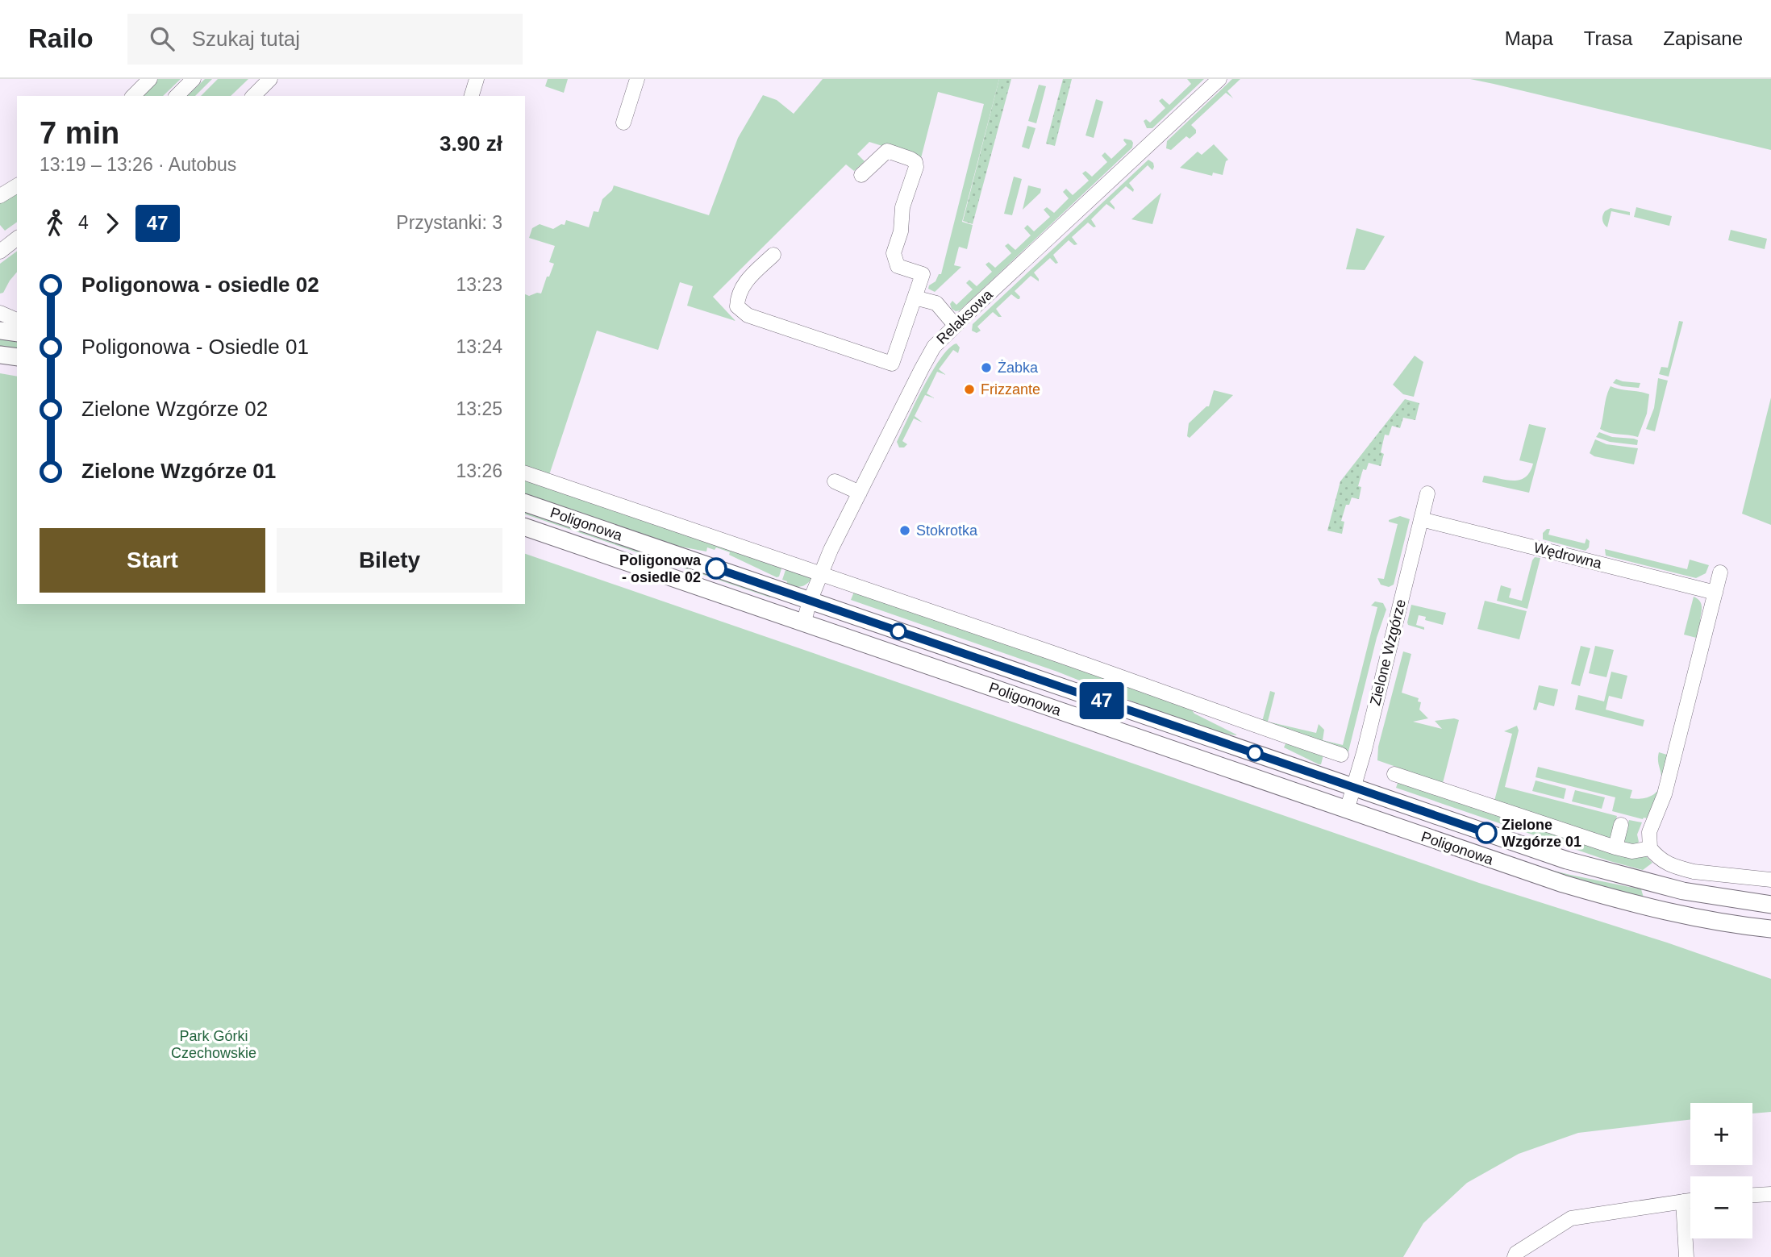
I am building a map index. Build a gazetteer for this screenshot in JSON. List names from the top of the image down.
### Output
{
  "streets": {
    "main road": ["Poligonowa"],
    "street": ["Relaksowa", "Wędrowna", "Zielone Wzgórze"]
  },
  "crossings": [
    ["Relaksowa", "Poligonowa"],
    ["Poligonowa", "Zielone Wzgórze"],
    ["Wędrowna", "Zielone Wzgórze"]
  ],
  "parks": ["Park Górki Czechowskie"],
  "places": [
    "Żabka",
    "Frizzante",
    "Stokrotka",
    "Poligonowa - osiedle 02",
    "Zielone Wzgórze 01"
  ],
  "lines": ["bus line 47"],
  "page": {
    "header": "Railo",
    "search": "Szukaj tutaj",
    "nav": ["Mapa", "Trasa", "Zapisane"],
    "on_map": "47",
    "heading": ["7 min", "13:19 – 13:26 · Autobus", "3.90 zł"],
    "legs": ["4", "47", "Przystanki: 3"],
    "list": [
      {
        "name": "Poligonowa - osiedle 02",
        "value": "13:23"
      },
      {
        "name": "Poligonowa - Osiedle 01",
        "value": "13:24"
      },
      {
        "name": "Zielone Wzgórze 02",
        "value": "13:25"
      },
      {
        "name": "Zielone Wzgórze 01",
        "value": "13:26"
      }
    ],
    "buttons": ["Start", "Bilety"],
    "map_buttons": ["+", "−"]
  }
}
